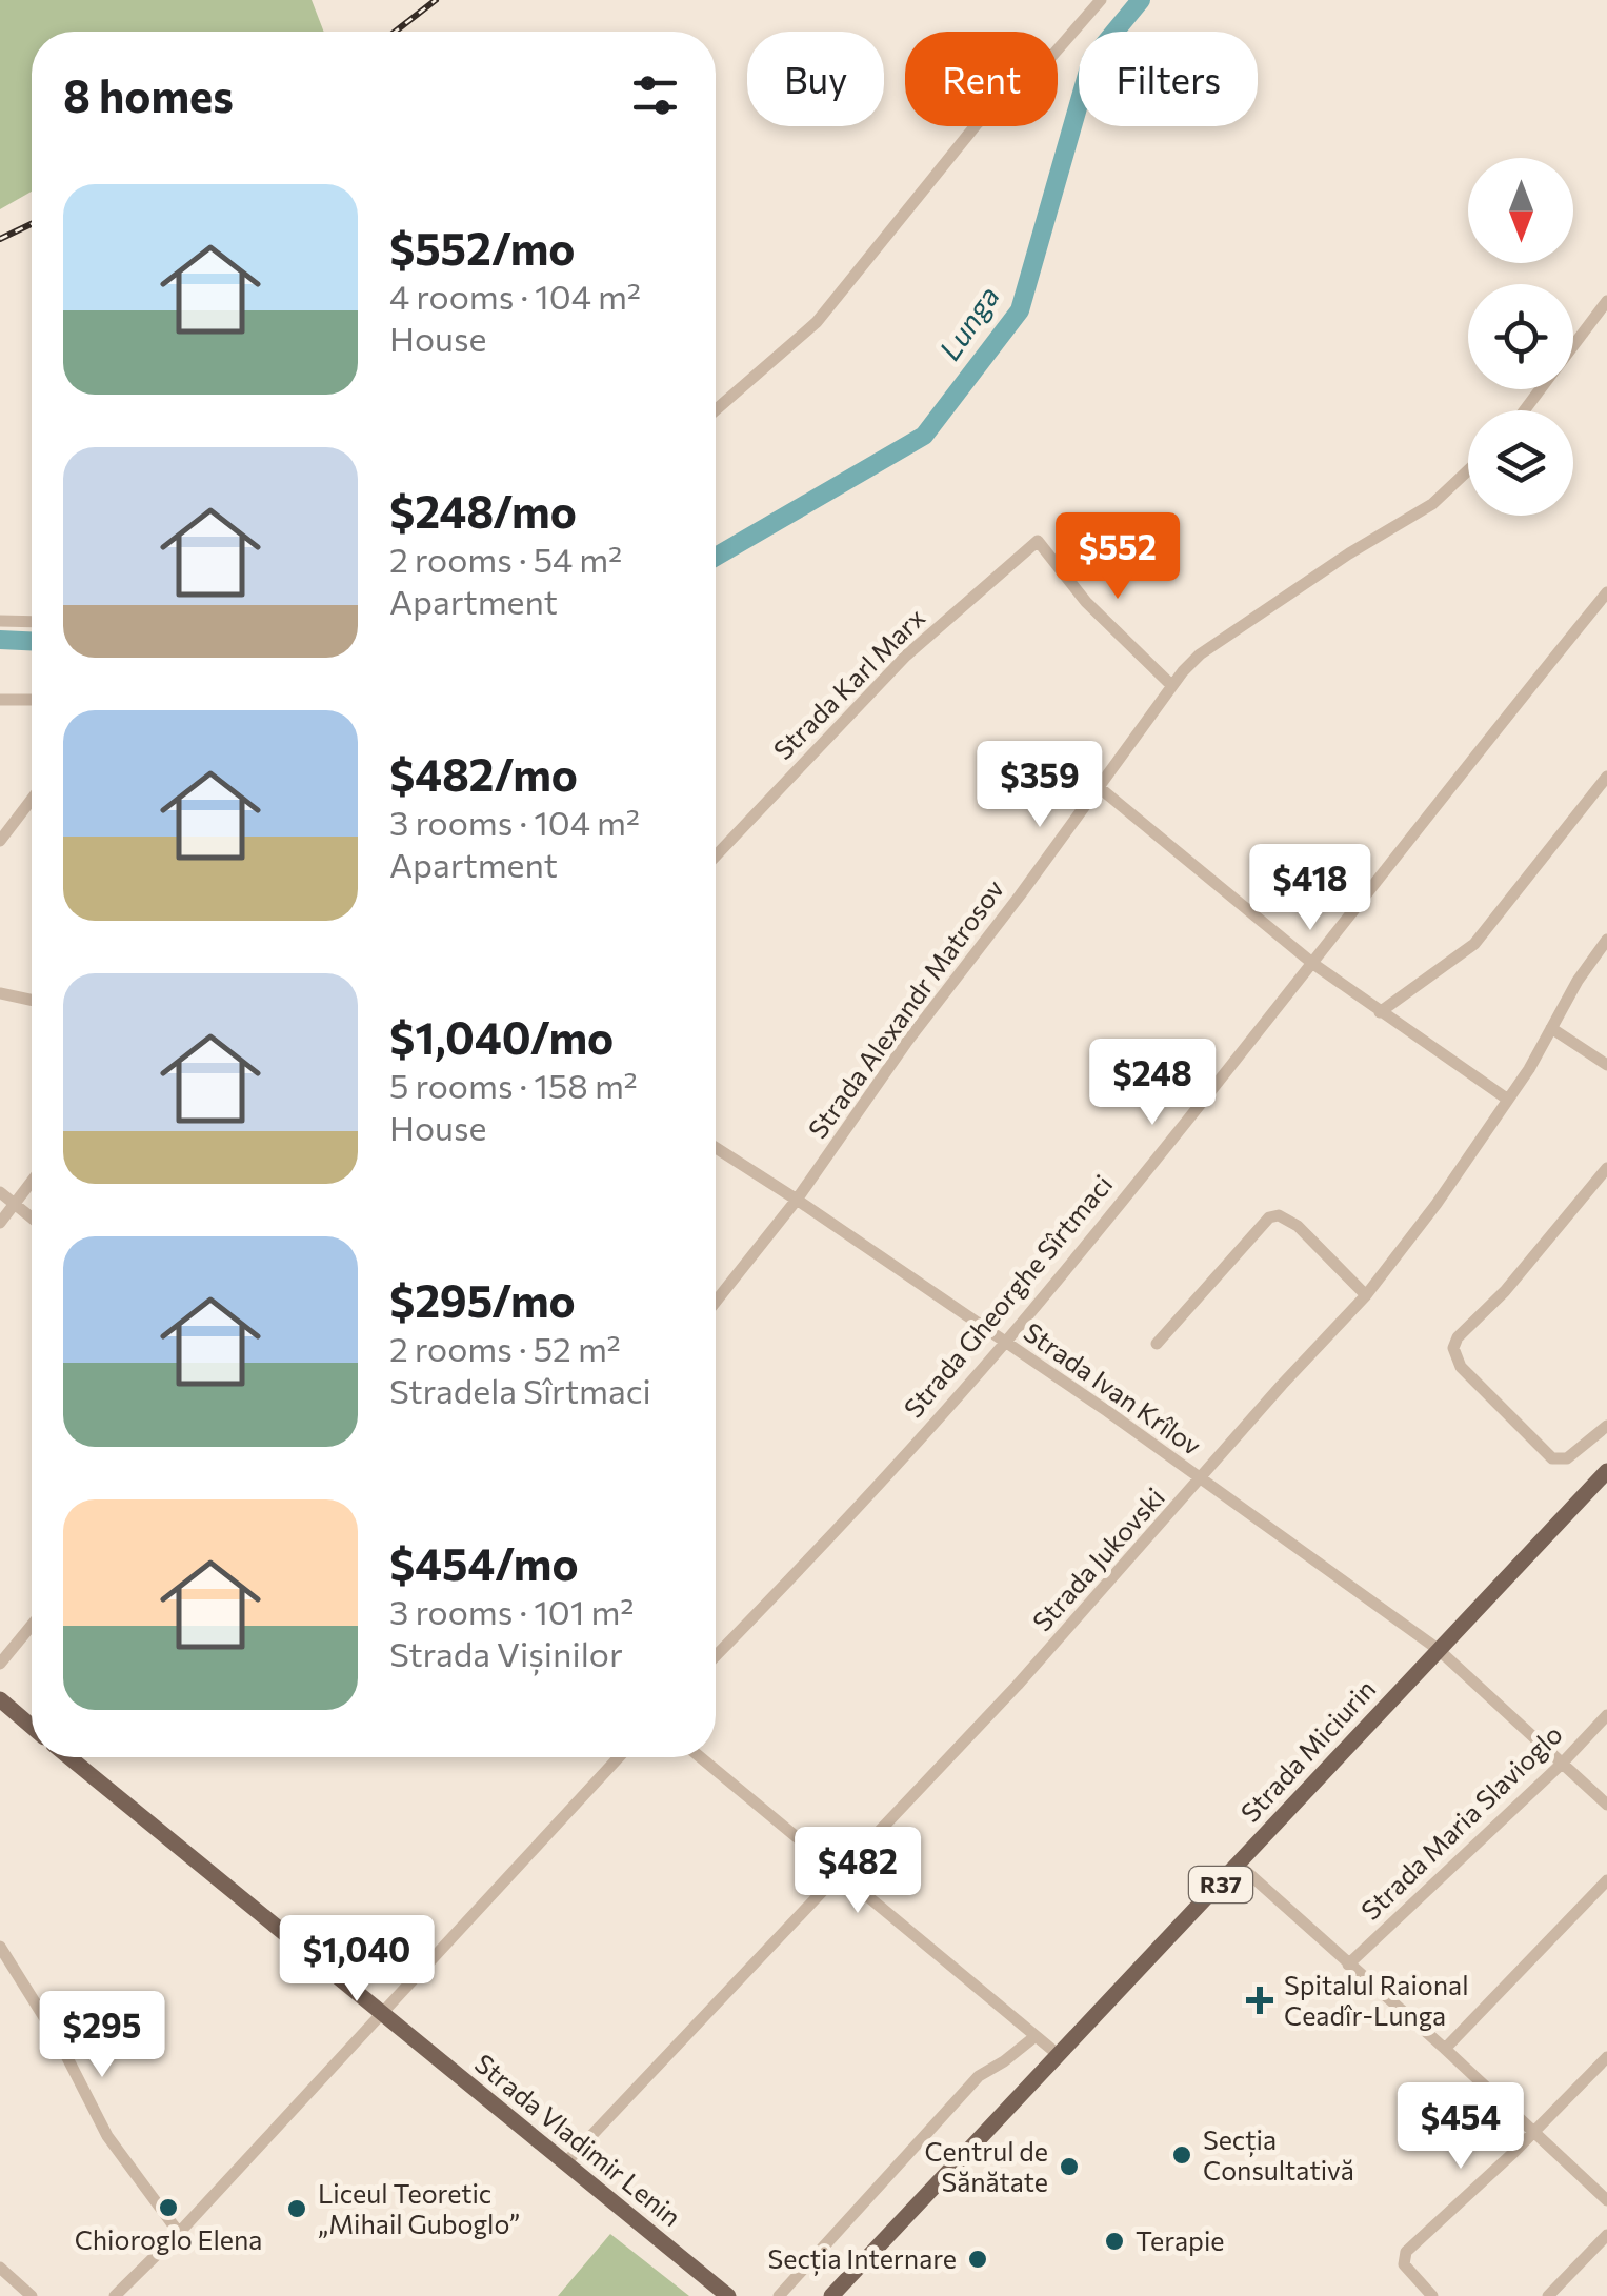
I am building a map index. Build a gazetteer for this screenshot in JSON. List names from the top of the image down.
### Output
{
  "streets": {
    "main road": ["Strada Miciurin", "R37", "Strada Vladimir Lenin"],
    "street": [
      "Strada Karl Marx",
      "Strada Alexandr Matrosov",
      "Strada Gheorghe Sîrtmaci",
      "Strada Ivan Krîlov",
      "Strada Jukovski",
      "Strada Maria Slavioglo"
    ]
  },
  "crossings": [
    ["Strada Karl Marx", "Strada Alexandr Matrosov"],
    ["Strada Alexandr Matrosov", "Strada Ivan Krîlov"],
    ["Strada Gheorghe Sîrtmaci", "Strada Ivan Krîlov"],
    ["Strada Ivan Krîlov", "Strada Jukovski"],
    ["Strada Ivan Krîlov", "Strada Miciurin"],
    ["Strada Ivan Krîlov", "Strada Maria Slavioglo"],
    ["Strada Jukovski", "Strada Vladimir Lenin"]
  ],
  "water": ["Lunga"],
  "places": {
    "health": ["Spitalul Raional Ceadîr-Lunga"],
    "other": [
      "Secția Consultativă",
      "Centrul de Sănătate",
      "Chioroglo Elena",
      "Liceul Teoretic „Mihail Guboglo”",
      "Terapie",
      "Secția Internare"
    ]
  },
  "north": "bottom",
  "page": {
    "chip": ["Buy", "Rent", "Filters"],
    "heading": "8 homes",
    "list": [
      {
        "name": "$552/mo",
        "note": "4 rooms · 104 m² · House"
      },
      {
        "name": "$248/mo",
        "note": "2 rooms · 54 m² · Apartment"
      },
      {
        "name": "$482/mo",
        "note": "3 rooms · 104 m² · Apartment"
      },
      {
        "name": "$1,040/mo",
        "note": "5 rooms · 158 m² · House"
      },
      {
        "name": "$295/mo",
        "note": "2 rooms · 52 m² · Stradela Sîrtmaci"
      },
      {
        "name": "$454/mo",
        "note": "3 rooms · 101 m² · Strada Vișinilor"
      }
    ],
    "price": [
      "$552",
      "$359",
      "$418",
      "$248",
      "$482",
      "$1,040",
      "$295",
      "$454"
    ]
  }
}
